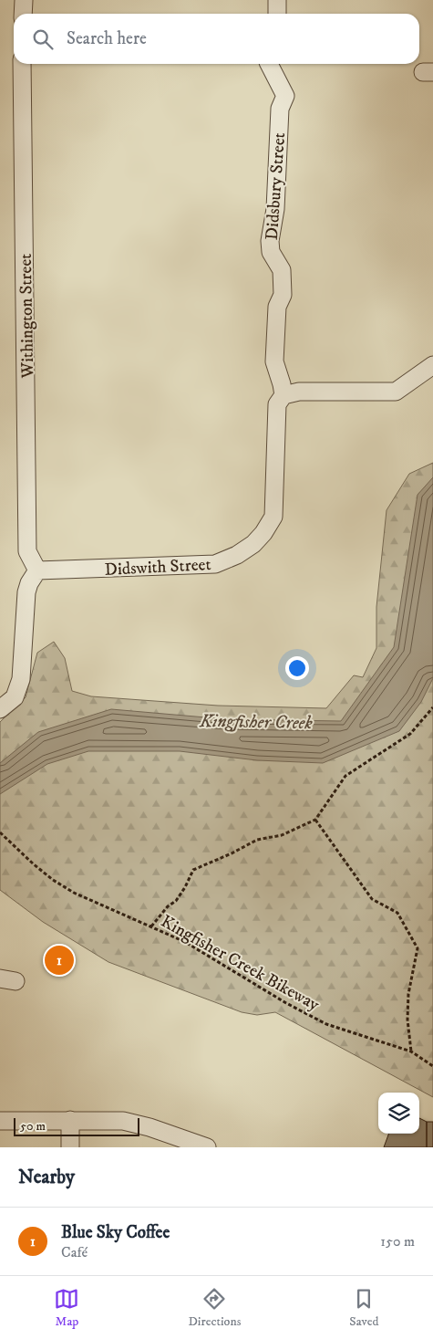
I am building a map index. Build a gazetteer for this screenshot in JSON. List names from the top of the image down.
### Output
{
  "streets": {
    "street": ["Didsbury Street", "Withington Street", "Didswith Street"],
    "path": ["Kingfisher Creek Bikeway"]
  },
  "crossings": [
    ["Didsbury Street", "Didswith Street"],
    ["Withington Street", "Didswith Street"]
  ],
  "water": ["Kingfisher Creek"],
  "scale_bar": "50 m",
  "page": {
    "search": "Search here",
    "pins": "1",
    "scale": "50 m",
    "heading": "Nearby",
    "list": [
      {
        "mark": "1",
        "name": "Blue Sky Coffee",
        "note": "Café",
        "value": "150 m"
      }
    ],
    "nav": ["Map", "Directions", "Saved"]
  }
}
